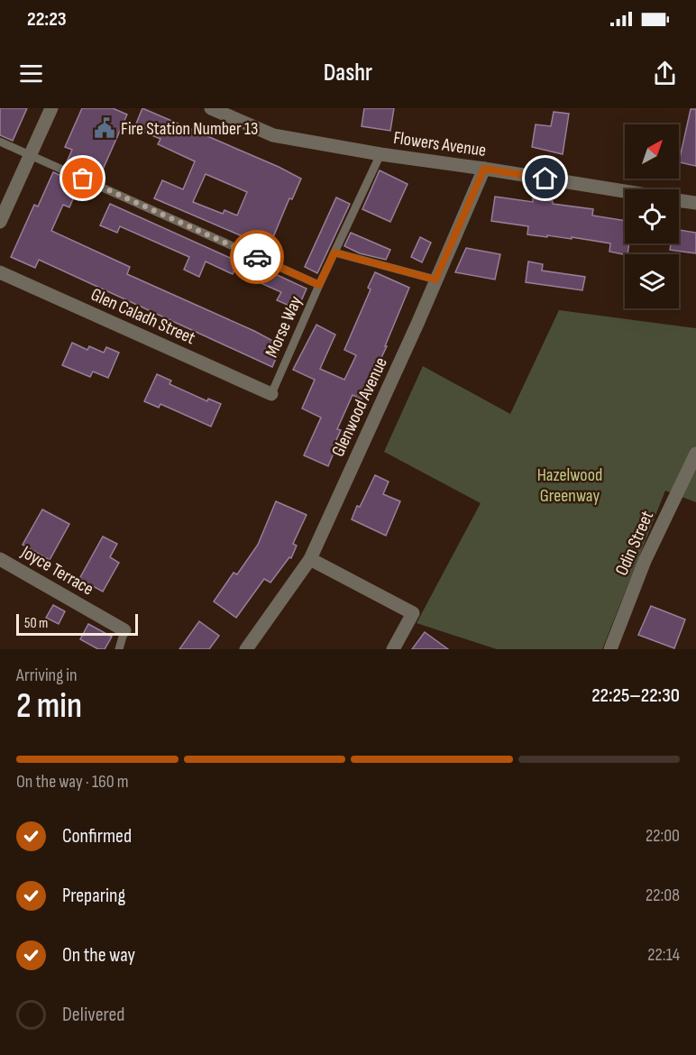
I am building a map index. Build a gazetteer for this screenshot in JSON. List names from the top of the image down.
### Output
{
  "streets": {
    "street": [
      "Flowers Avenue",
      "Glen Caladh Street",
      "Glenwood Avenue",
      "Odin Street",
      "Joyce Terrace"
    ],
    "lane": ["Morse Way"]
  },
  "crossings": [
    ["Flowers Avenue", "Morse Way"],
    ["Flowers Avenue", "Glenwood Avenue"],
    ["Glen Caladh Street", "Morse Way"]
  ],
  "parks": ["Hazelwood Greenway"],
  "places": {
    "public building": ["Fire Station Number 13"]
  },
  "scale_bar": "50 m",
  "north": "top right",
  "page": {
    "status": "22:23",
    "header": "Dashr",
    "scale": "50 m",
    "heading": ["2 min", "Arriving in", "22:25–22:30"],
    "bar": "On the way · 160 m",
    "list": [
      ["Confirmed", "22:00"],
      ["Preparing", "22:08"],
      ["On the way", "22:14"],
      "Delivered"
    ]
  }
}
